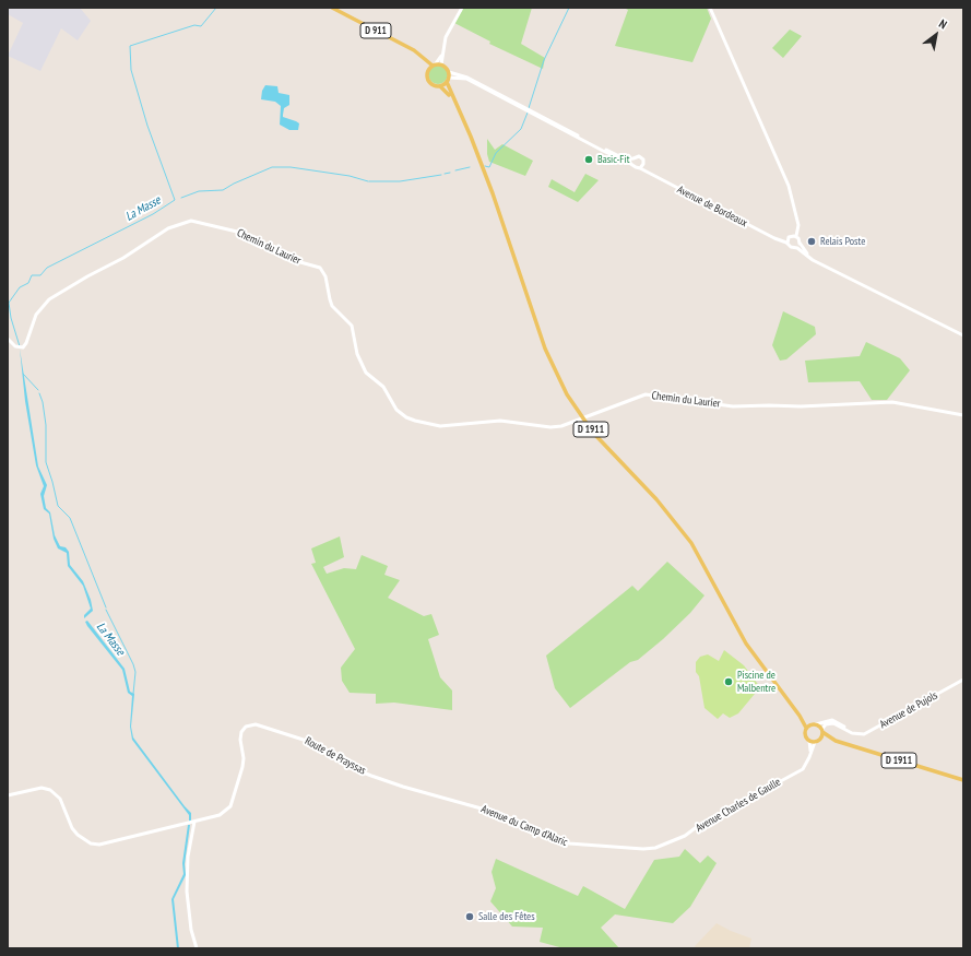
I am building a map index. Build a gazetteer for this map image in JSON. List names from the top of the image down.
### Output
{
  "streets": {
    "main road": [
      "D 911",
      "Avenue de Bordeaux",
      "Chemin du Laurier",
      "D 1911",
      "Avenue de Pujols",
      "Route de Prayssas",
      "Avenue Charles de Gaulle",
      "Avenue du Camp d'Alaric"
    ]
  },
  "crossings": [
    ["D 911", "Avenue de Bordeaux"],
    ["D 911", "D 1911"],
    ["Avenue de Bordeaux", "D 1911"],
    ["D 1911", "Avenue Charles de Gaulle"],
    ["Route de Prayssas", "Avenue du Camp d'Alaric"],
    ["Avenue Charles de Gaulle", "Avenue du Camp d'Alaric"]
  ],
  "water": ["La Masse"],
  "places": [
    "Basic-Fit",
    "Relais Poste",
    "Piscine de Malbentre",
    "Salle des Fêtes"
  ],
  "north": "top right"
}
